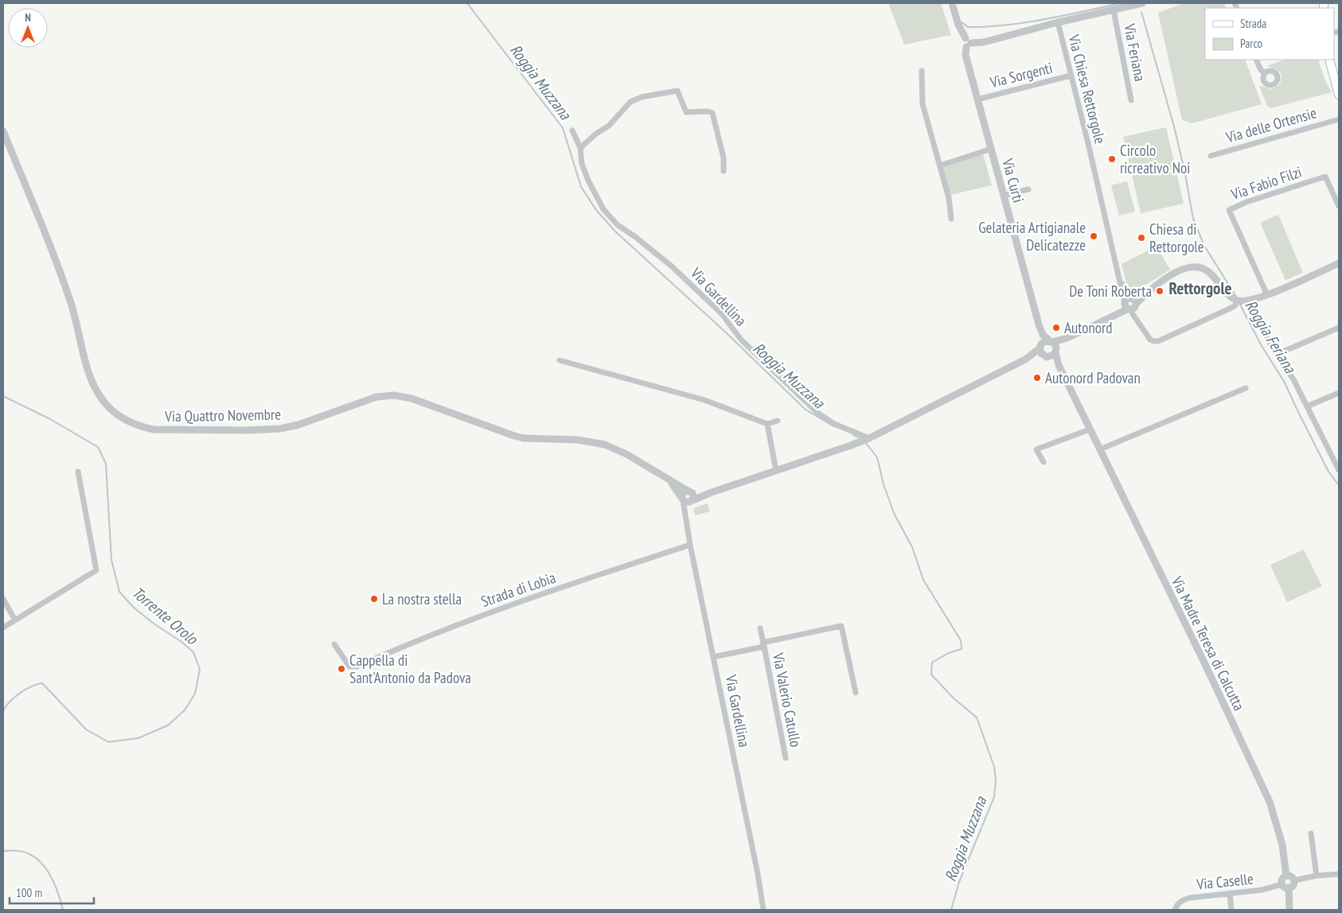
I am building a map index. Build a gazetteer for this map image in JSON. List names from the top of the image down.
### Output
{
  "streets": {
    "street": [
      "Via Feriana",
      "Via Sorgenti",
      "Via Chiesa Rettorgole",
      "Via delle Ortensie",
      "Via Curti",
      "Via Fabio Filzi",
      "Via Gardellina",
      "Via Quattro Novembre",
      "Strada di Lobia",
      "Via Madre Teresa di Calcutta",
      "Via Valerio Catullo",
      "Via Caselle"
    ]
  },
  "crossings": [
    ["Via Sorgenti", "Via Chiesa Rettorgole"],
    ["Via Sorgenti", "Via Curti"],
    ["Via Curti", "Via Madre Teresa di Calcutta"],
    ["Via Gardellina", "Via Quattro Novembre"],
    ["Via Gardellina", "Strada di Lobia"],
    ["Via Gardellina", "Via Valerio Catullo"],
    ["Via Madre Teresa di Calcutta", "Via Caselle"]
  ],
  "districts": ["Rettorgole"],
  "water": ["Roggia Muzzana", "Roggia Feriana", "Torrente Orolo"],
  "places": [
    "Circolo ricreativo Noi",
    "Gelateria Artigianale Delicatezze",
    "Chiesa di Rettorgole",
    "De Toni Roberta",
    "Autonord",
    "Autonord Padovan",
    "La nostra stella",
    "Cappella di Sant'Antonio da Padova"
  ],
  "legend": ["Strada", "Parco"],
  "scale_bar": "100 m",
  "north": "top"
}
